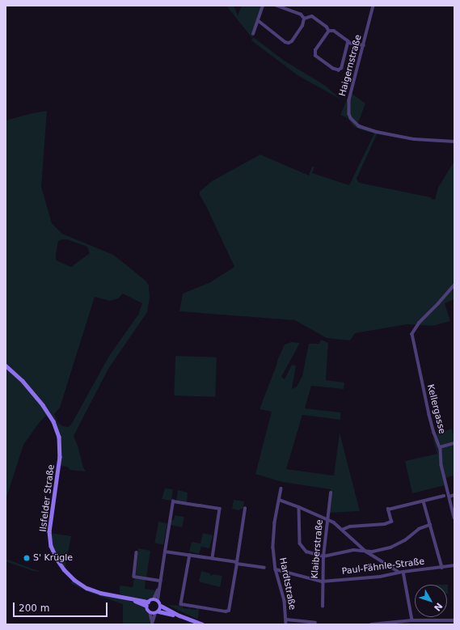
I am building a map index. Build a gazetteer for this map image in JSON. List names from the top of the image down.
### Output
{
  "streets": {
    "main road": ["Ilsfelder Straße"],
    "street": [
      "Haigernstraße",
      "Kellergasse",
      "Klaiberstraße",
      "Paul-Fähnle-Straße",
      "Hardtstraße"
    ]
  },
  "crossings": [
    ["Klaiberstraße", "Paul-Fähnle-Straße"],
    ["Paul-Fähnle-Straße", "Hardtstraße"]
  ],
  "places": ["S' Krügle"],
  "scale_bar": "200 m",
  "north": "bottom right"
}
